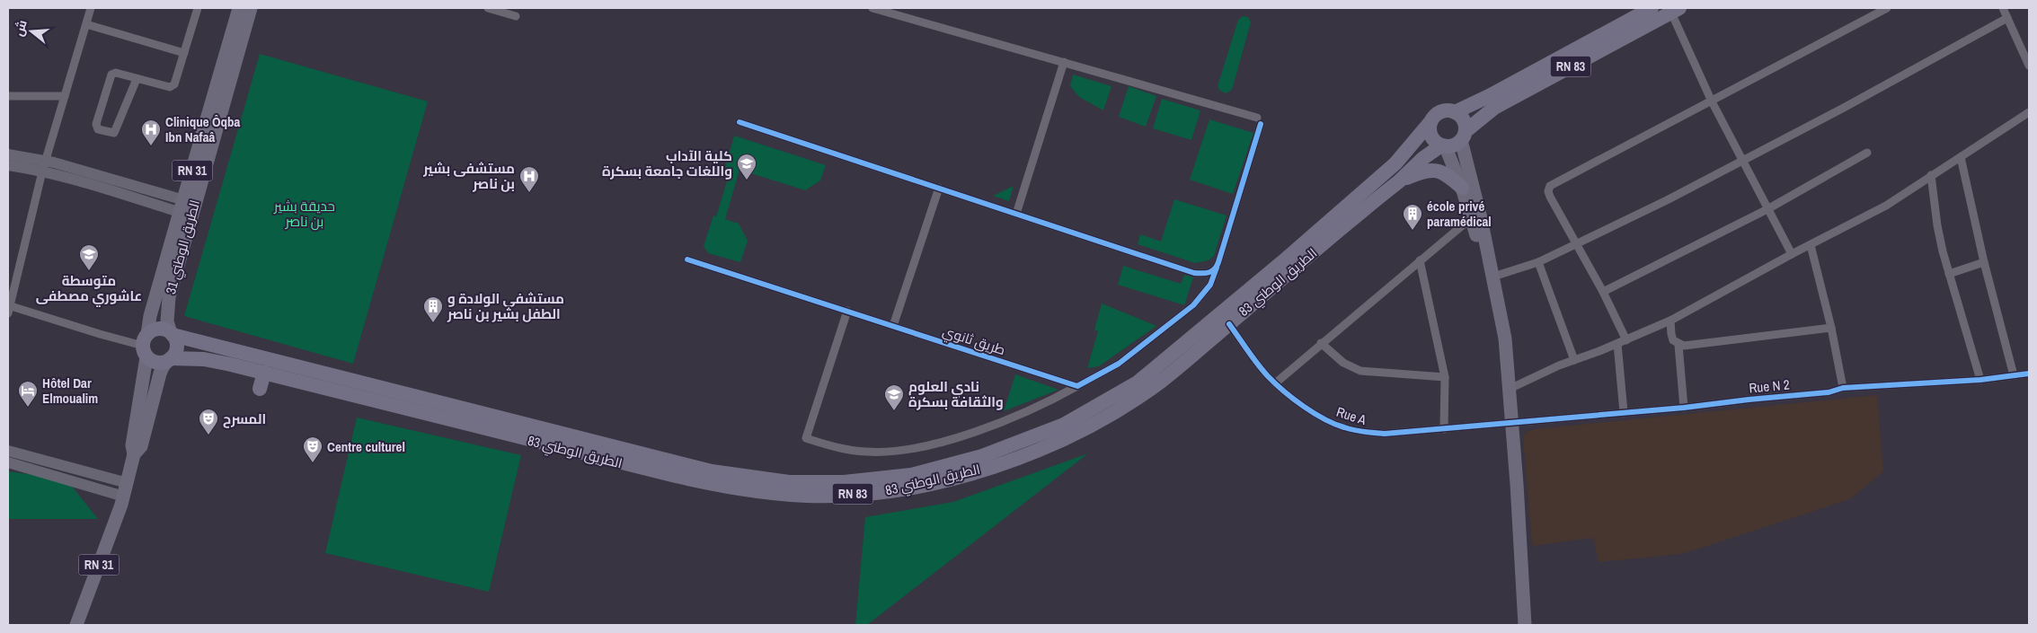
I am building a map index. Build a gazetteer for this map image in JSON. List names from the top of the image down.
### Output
{
  "streets": {
    "highway": ["RN 83", "الطريق الوطني 83"],
    "main road": ["RN 31", "الطريق الوطني 31"],
    "street": ["طريق ثانوي", "Rue N 2", "Rue A"]
  },
  "crossings": [
    ["RN 83", "الطريق الوطني 83"],
    ["RN 31", "الطريق الوطني 31"],
    ["RN 31", "الطريق الوطني 83"],
    ["الطريق الوطني 31", "الطريق الوطني 83"],
    ["الطريق الوطني 83", "Rue A"],
    ["Rue N 2", "Rue A"]
  ],
  "parks": ["حديقة بشير بن ناصر"],
  "places": {
    "hospital": ["Clinique Ôqba Ibn Nafaâ", "مستشفى بشير بن ناصر"],
    "school or university": ["كلية الآداب واللغات جامعة بسكرة", "متوسطة عاشوري مصطفى", "نادي العلوم والثقافة بسكرة"],
    "building": ["école privé paramédical", "مستشفى الولادة و الطفل بشير بن ناصر"],
    "hotel": ["Hôtel Dar Elmoualim"],
    "theatre": ["المسرح", "Centre culturel"]
  },
  "north": "left"
}
